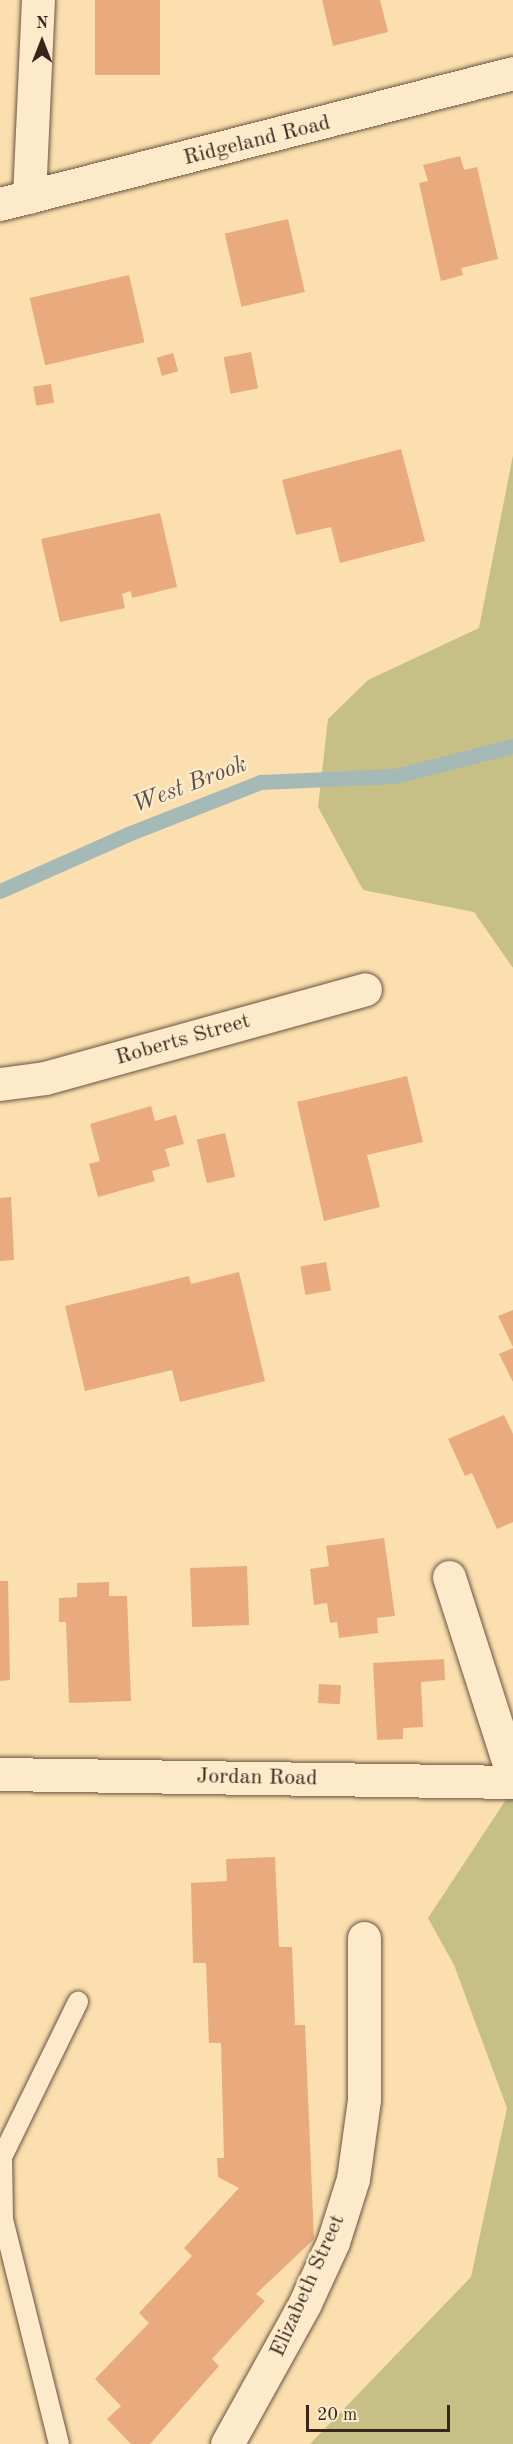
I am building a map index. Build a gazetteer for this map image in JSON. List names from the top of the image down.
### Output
{
  "streets": {
    "street": [
      "Ridgeland Road",
      "Roberts Street",
      "Jordan Road",
      "Elizabeth Street"
    ]
  },
  "water": ["West Brook"],
  "scale_bar": "20 m",
  "north": "top"
}
